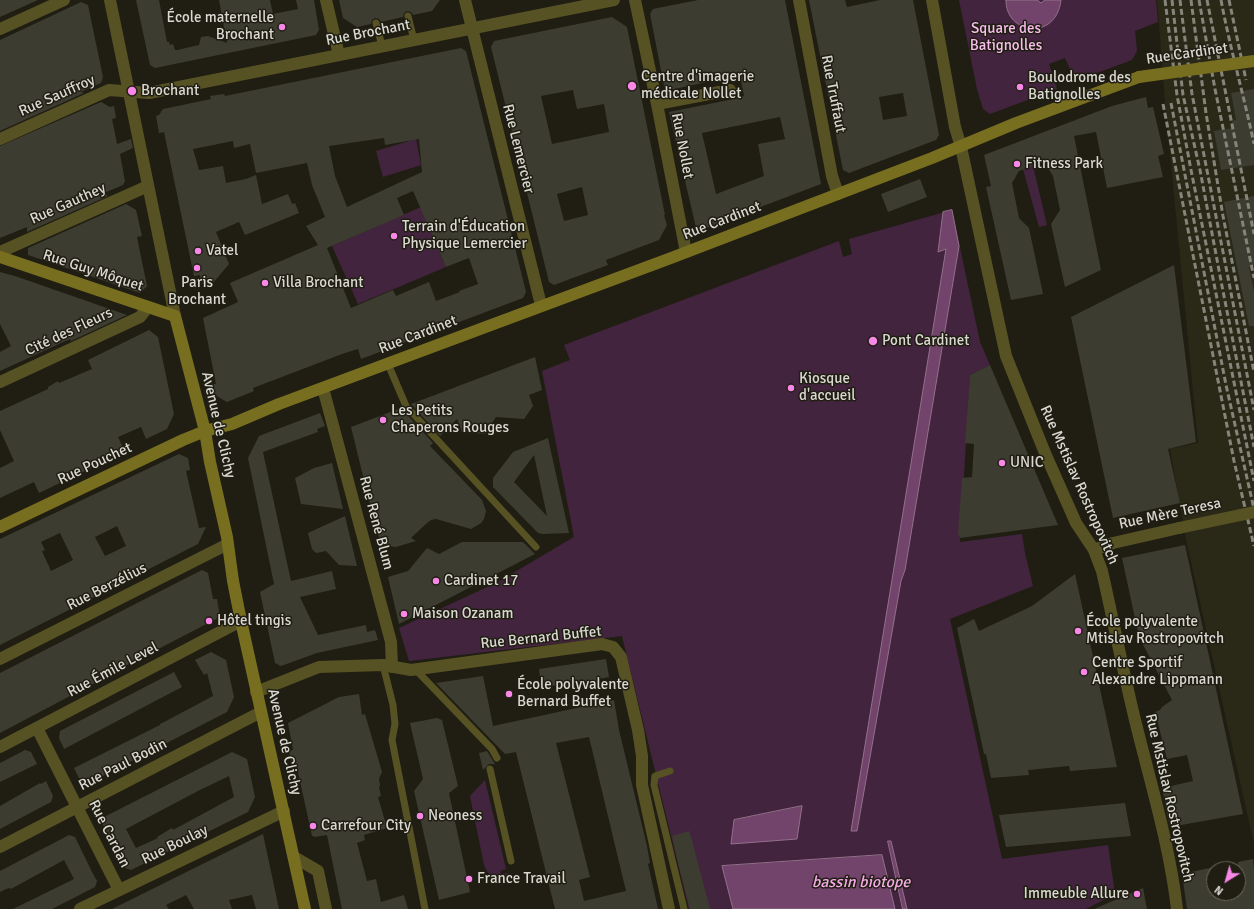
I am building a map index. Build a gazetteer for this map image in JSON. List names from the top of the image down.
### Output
{
  "streets": {
    "main road": [
      "Rue Cardinet",
      "Rue Guy Môquet",
      "Avenue de Clichy",
      "Rue Pouchet"
    ],
    "street": [
      "Rue Brochant",
      "Rue Truffaut",
      "Rue Sauffroy",
      "Rue Nollet",
      "Rue Lemercier",
      "Rue Gauthey",
      "Cité des Fleurs",
      "Rue Mstislav Rostropovitch",
      "Rue Mère Teresa",
      "Rue René Blum",
      "Rue Berzélius",
      "Rue Bernard Buffet",
      "Rue Émile Level",
      "Rue Paul Bodin",
      "Rue Cardan",
      "Rue Boulay"
    ]
  },
  "crossings": [
    ["Rue Brochant", "Rue Sauffroy"],
    ["Rue Brochant", "Rue Lemercier"],
    ["Rue Brochant", "Avenue de Clichy"],
    ["Rue Cardinet", "Rue Truffaut"],
    ["Rue Cardinet", "Rue Nollet"],
    ["Rue Cardinet", "Rue Lemercier"],
    ["Rue Cardinet", "Avenue de Clichy"],
    ["Rue Cardinet", "Rue Pouchet"],
    ["Rue Cardinet", "Rue Mstislav Rostropovitch"],
    ["Rue Cardinet", "Rue René Blum"],
    ["Rue Sauffroy", "Avenue de Clichy"],
    ["Rue Gauthey", "Avenue de Clichy"],
    ["Rue Guy Môquet", "Cité des Fleurs"],
    ["Rue Guy Môquet", "Avenue de Clichy"],
    ["Avenue de Clichy", "Rue Pouchet"],
    ["Avenue de Clichy", "Rue Berzélius"],
    ["Avenue de Clichy", "Rue Bernard Buffet"],
    ["Avenue de Clichy", "Rue Émile Level"],
    ["Avenue de Clichy", "Rue Paul Bodin"],
    ["Avenue de Clichy", "Rue Boulay"],
    ["Rue Mstislav Rostropovitch", "Rue Mère Teresa"],
    ["Rue René Blum", "Rue Bernard Buffet"],
    ["Rue Émile Level", "Rue Cardan"],
    ["Rue Paul Bodin", "Rue Cardan"],
    ["Rue Cardan", "Rue Boulay"]
  ],
  "water": ["bassin biotope"],
  "parks": ["Square des Batignolles"],
  "places": [
    "École maternelle Brochant",
    "Centre d'imagerie médicale Nollet",
    "Boulodrome des Batignolles",
    "Brochant",
    "Fitness Park",
    "Terrain d'Éducation Physique Lemercier",
    "Vatel",
    "Paris Brochant",
    "Villa Brochant",
    "Pont Cardinet",
    "Kiosque d'accueil",
    "Les Petits Chaperons Rouges",
    "UNIC",
    "Cardinet 17",
    "Maison Ozanam",
    "Hôtel tingis",
    "École polyvalente Mtislav Rostropovitch",
    "Centre Sportif Alexandre Lippmann",
    "École polyvalente Bernard Buffet",
    "Neoness",
    "Carrefour City",
    "France Travail",
    "Immeuble Allure"
  ],
  "north": "bottom left"
}
